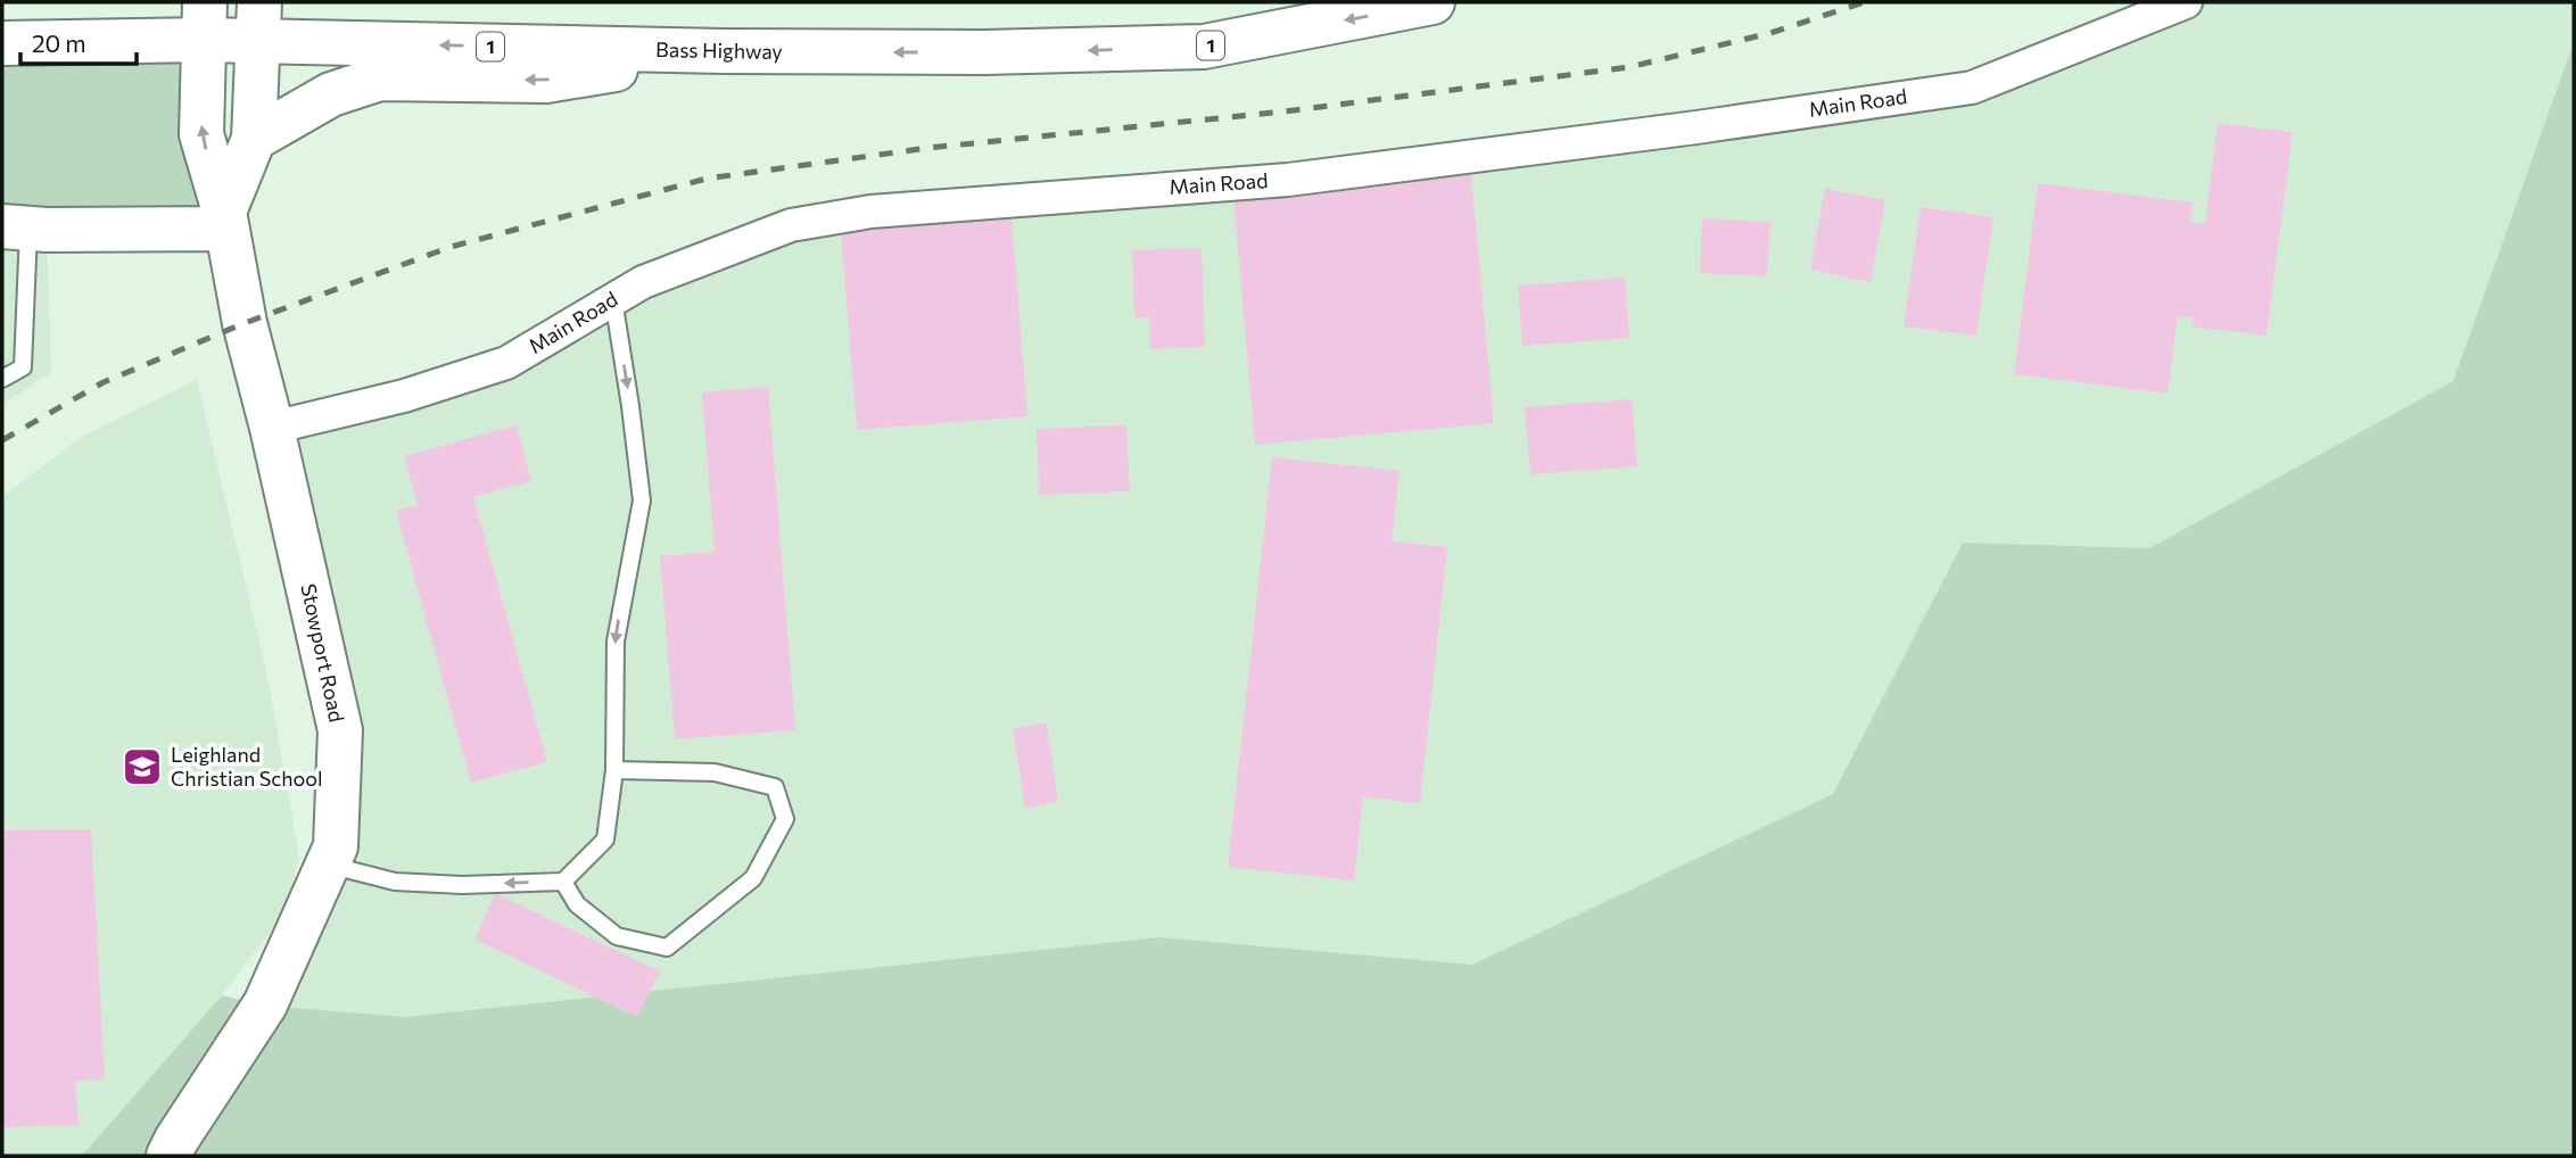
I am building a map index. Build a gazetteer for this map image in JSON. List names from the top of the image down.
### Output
{
  "streets": {
    "main road": ["1", "Bass Highway", "Stowport Road"],
    "street": ["Main Road"]
  },
  "crossings": [
    ["Bass Highway", "Stowport Road"],
    ["Main Road", "Stowport Road"]
  ],
  "places": {
    "school or university": ["Leighland Christian School"]
  },
  "scale_bar": "20 m"
}
